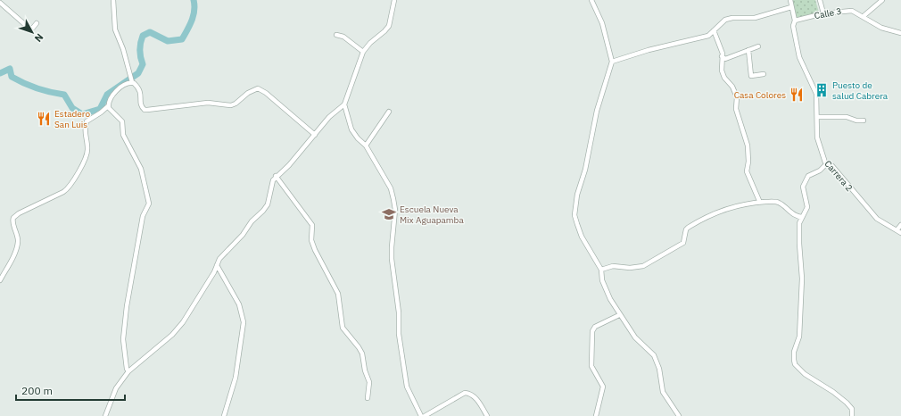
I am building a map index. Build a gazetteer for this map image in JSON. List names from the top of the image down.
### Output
{
  "streets": {
    "street": ["Calle 3", "Carrera 2"]
  },
  "crossings": [
    ["Calle 3", "Carrera 2"]
  ],
  "places": {
    "building": ["Puesto de salud Cabrera"],
    "restaurant": ["Casa Colores", "Estadero San Luis"],
    "school or university": ["Escuela Nueva Mix Aguapamba"]
  },
  "scale_bar": "200 m",
  "north": "bottom right"
}
